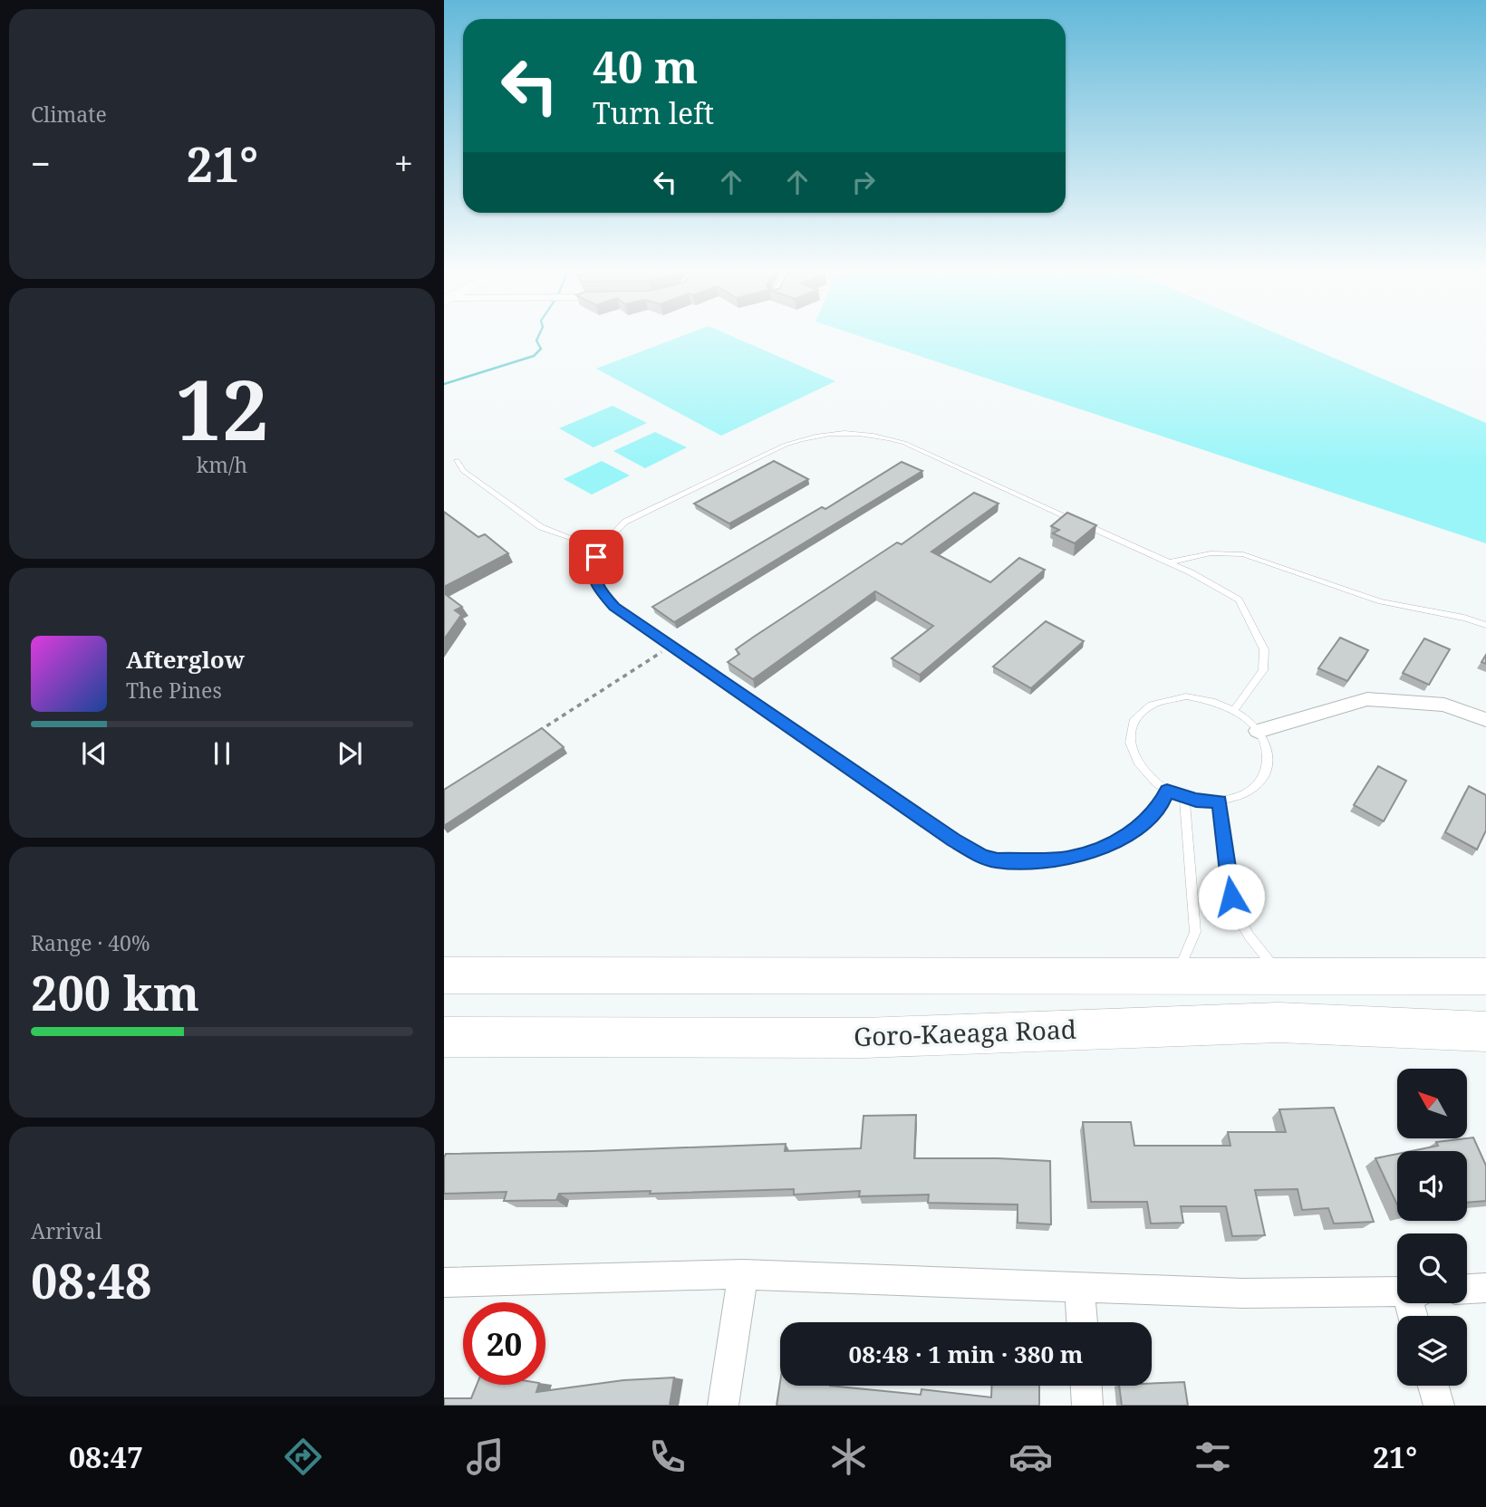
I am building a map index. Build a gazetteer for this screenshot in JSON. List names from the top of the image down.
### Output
{
  "streets": {
    "main road": ["Goro-Kaeaga Road"]
  },
  "north": "top left",
  "page": {
    "tile": [
      "Climate",
      ["12", "km/h"],
      ["Range · 40%", "200 km"],
      ["Arrival", "08:48"]
    ],
    "turn": ["40 m", "Turn left"],
    "heat": ["−", "21°", "+"],
    "song": ["Afterglow", "The Pines"],
    "limit": "20",
    "trip": "08:48 · 1 min · 380 m",
    "tabs": ["08:47", "21°"]
  }
}
